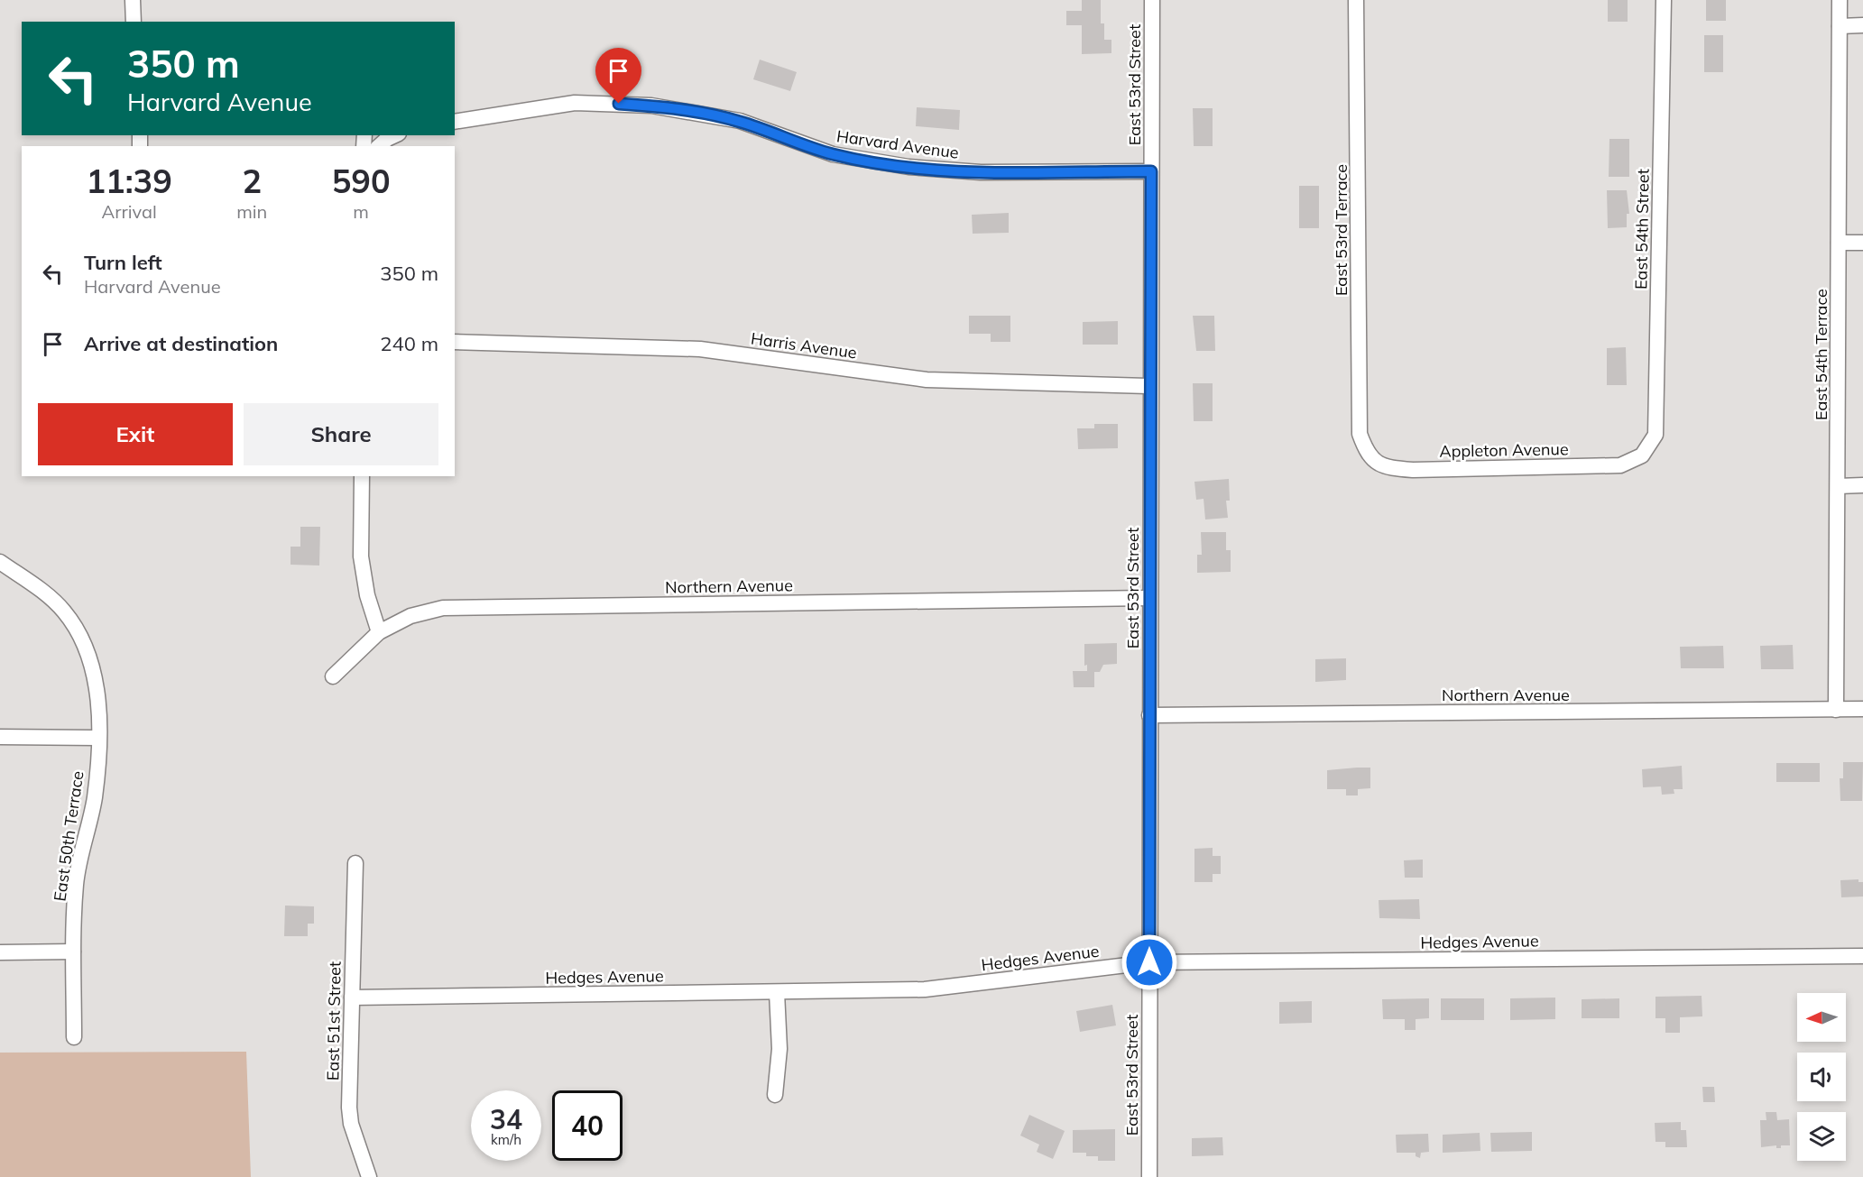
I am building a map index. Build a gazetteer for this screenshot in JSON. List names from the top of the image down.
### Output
{
  "streets": {
    "street": [
      "East 53rd Street",
      "Harvard Avenue",
      "East 54th Street",
      "East 53rd Terrace",
      "Harris Avenue",
      "East 54th Terrace",
      "Appleton Avenue",
      "Northern Avenue",
      "East 50th Terrace",
      "Hedges Avenue",
      "East 51st Street"
    ]
  },
  "crossings": [
    ["East 53rd Street", "Harvard Avenue"],
    ["East 53rd Street", "Harris Avenue"],
    ["East 53rd Street", "Northern Avenue"],
    ["East 53rd Street", "Hedges Avenue"],
    ["East 54th Street", "Appleton Avenue"],
    ["East 53rd Terrace", "Appleton Avenue"],
    ["East 54th Terrace", "Northern Avenue"],
    ["Hedges Avenue", "East 51st Street"]
  ],
  "north": "left",
  "page": {
    "turn": ["350 m", "Harvard Avenue"],
    "eta": [
      "11:39",
      "Arrival",
      "2",
      "min",
      "590",
      "m"
    ],
    "list": [
      {
        "name": "Turn left",
        "note": "Harvard Avenue",
        "value": "350 m"
      },
      {
        "name": "Arrive at destination",
        "value": "240 m"
      }
    ],
    "buttons": ["Exit", "Share"],
    "speed": "34 km/h",
    "limit": "40"
  }
}
